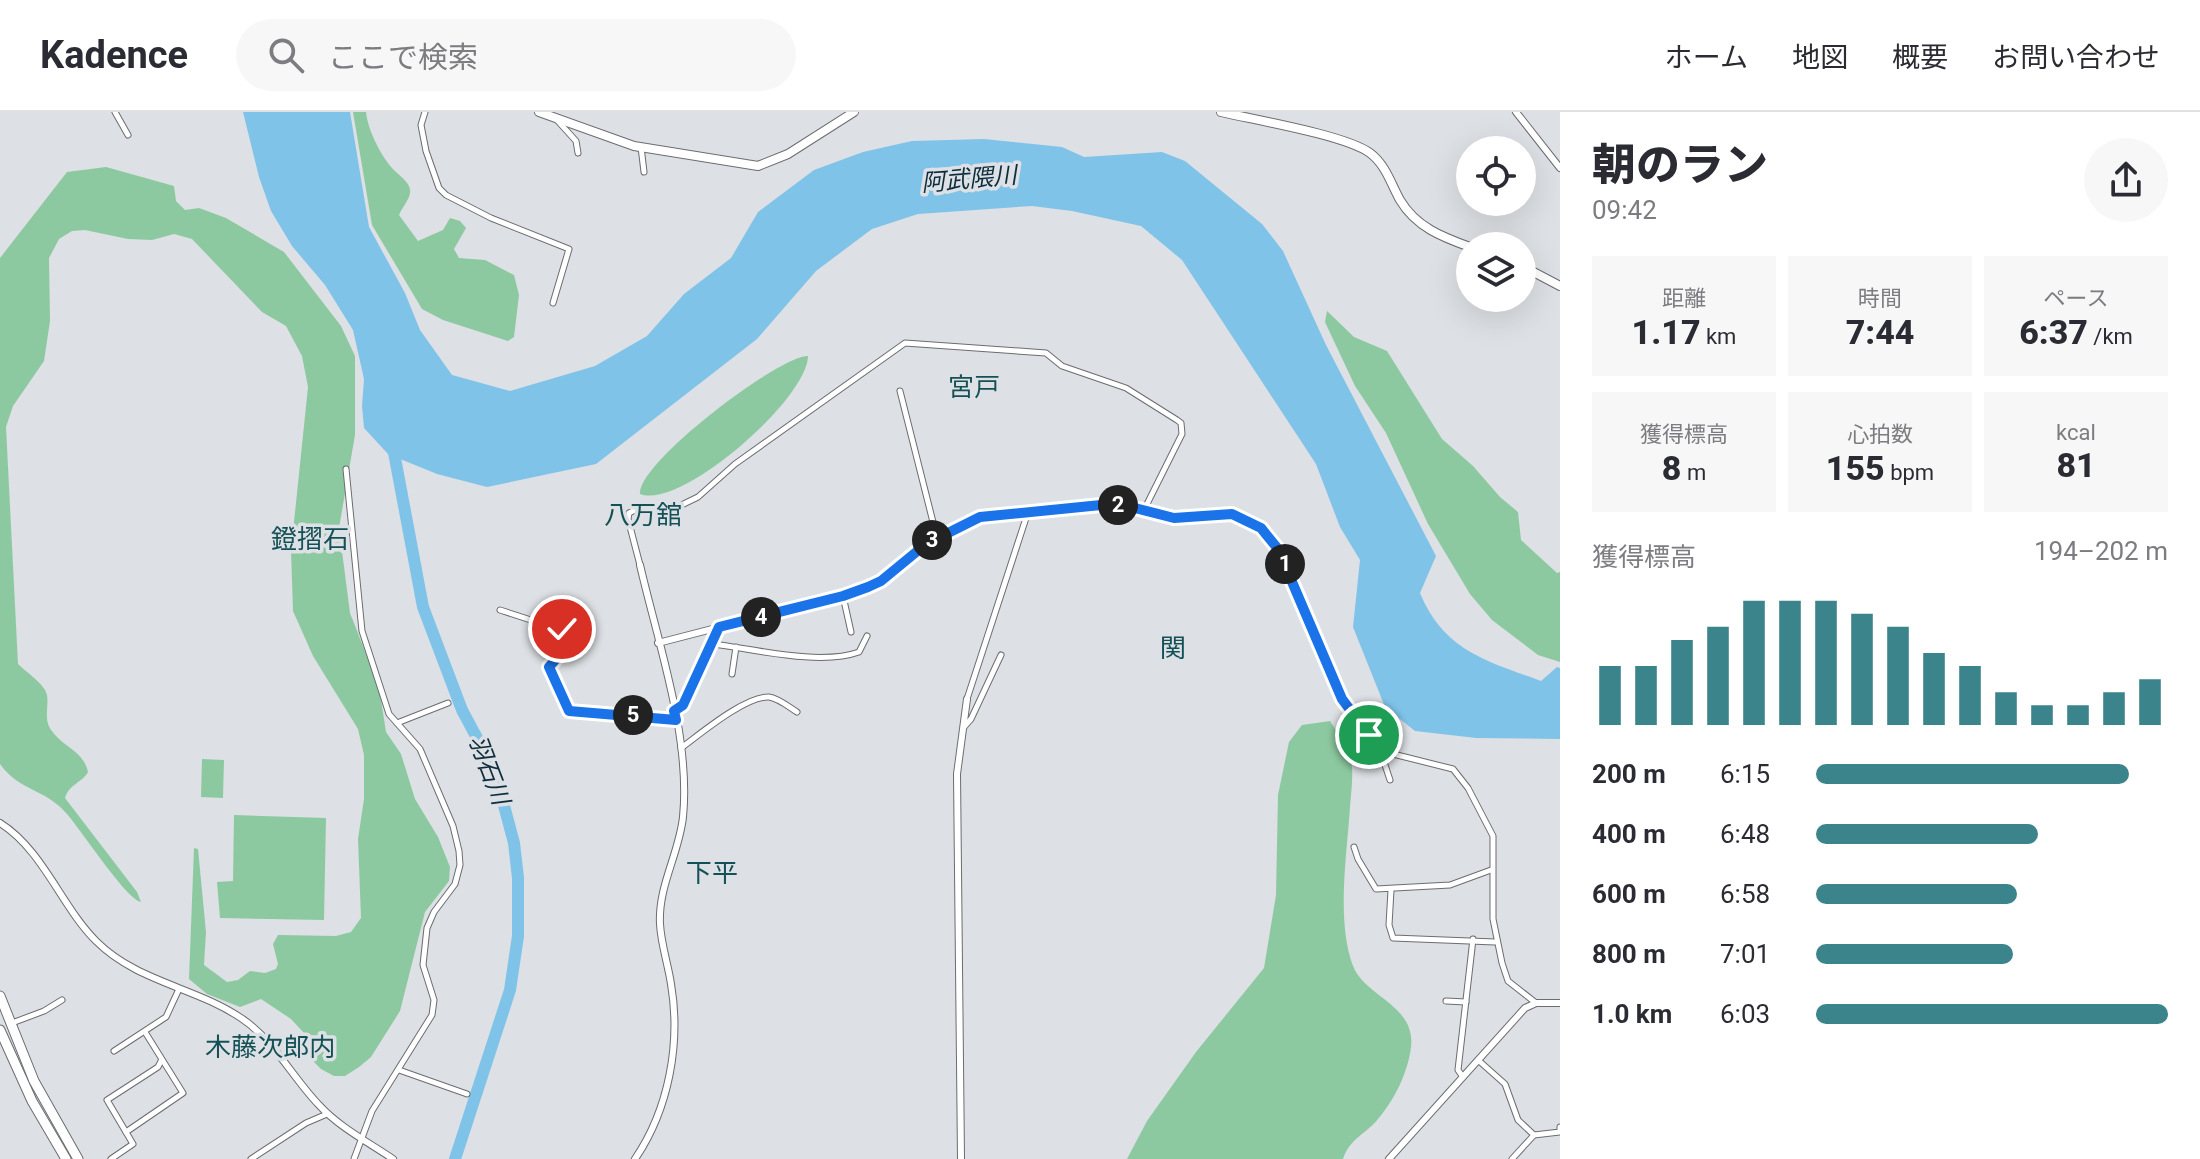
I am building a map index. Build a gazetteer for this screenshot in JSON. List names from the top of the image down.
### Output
{
  "districts": [
    "宮戸",
    "八万舘",
    "鐙摺石",
    "関",
    "下平",
    "木藤次郎内"
  ],
  "water": ["阿武隈川", "羽石川"],
  "page": {
    "header": "Kadence",
    "search": "ここで検索",
    "nav": [
      "ホーム",
      "地図",
      "概要",
      "お問い合わせ"
    ],
    "heading": ["朝のラン", "09:42"],
    "stats": [
      ["距離", "1.17 km"],
      ["時間", "7:44"],
      ["ペース", "6:37 /km"],
      ["獲得標高", "8 m"],
      ["心拍数", "155 bpm"],
      ["kcal", "81"]
    ],
    "pins": [
      "2",
      "3",
      "1",
      "4",
      "5"
    ],
    "chart": ["獲得標高", "194–202 m"],
    "list": [
      {
        "name": "200 m",
        "note": "6:15"
      },
      {
        "name": "400 m",
        "note": "6:48"
      },
      {
        "name": "600 m",
        "note": "6:58"
      },
      {
        "name": "800 m",
        "note": "7:01"
      },
      {
        "name": "1.0 km",
        "note": "6:03"
      }
    ]
  }
}
